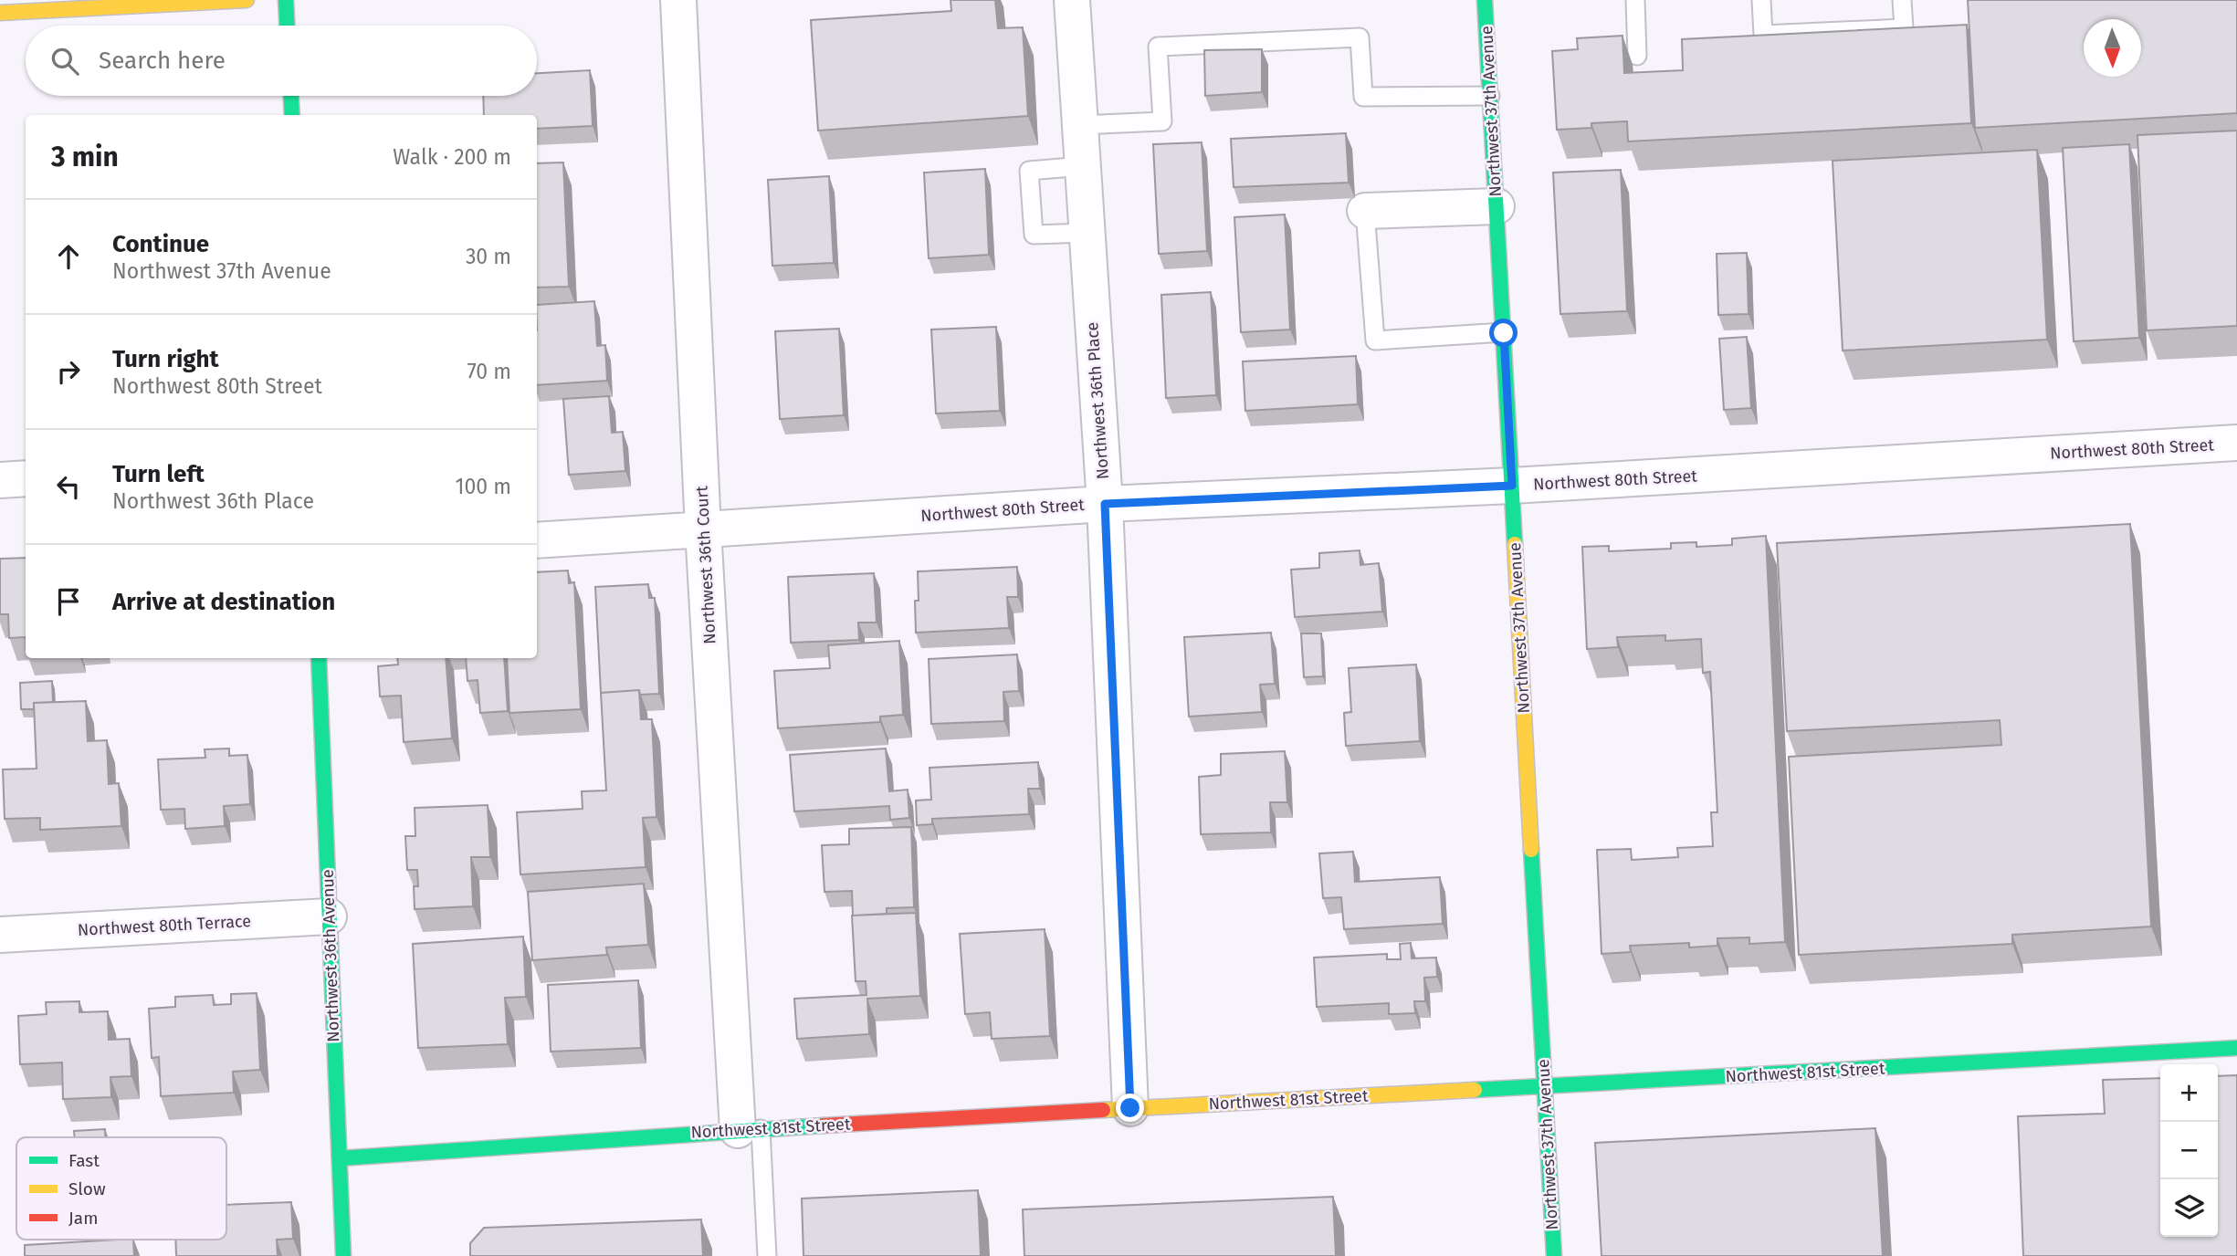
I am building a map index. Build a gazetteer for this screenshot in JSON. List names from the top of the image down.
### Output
{
  "streets": {
    "street": [
      "Northwest 37th Avenue",
      "Northwest 36th Place",
      "Northwest 80th Street",
      "Northwest 36th Court",
      "Northwest 80th Terrace",
      "Northwest 36th Avenue",
      "Northwest 81st Street"
    ]
  },
  "crossings": [
    ["Northwest 37th Avenue", "Northwest 80th Street"],
    ["Northwest 37th Avenue", "Northwest 81st Street"],
    ["Northwest 36th Place", "Northwest 80th Street"],
    ["Northwest 36th Place", "Northwest 81st Street"],
    ["Northwest 80th Street", "Northwest 36th Court"],
    ["Northwest 36th Court", "Northwest 81st Street"],
    ["Northwest 80th Terrace", "Northwest 36th Avenue"],
    ["Northwest 36th Avenue", "Northwest 81st Street"]
  ],
  "legend": ["Fast", "Slow", "Jam"],
  "north": "bottom",
  "page": {
    "search": "Search here",
    "heading": ["3 min", "Walk · 200 m"],
    "list": [
      ["Continue", "Northwest 37th Avenue", "30 m"],
      ["Turn right", "Northwest 80th Street", "70 m"],
      ["Turn left", "Northwest 36th Place", "100 m"],
      "Arrive at destination"
    ],
    "map_buttons": ["+", "−"]
  }
}
